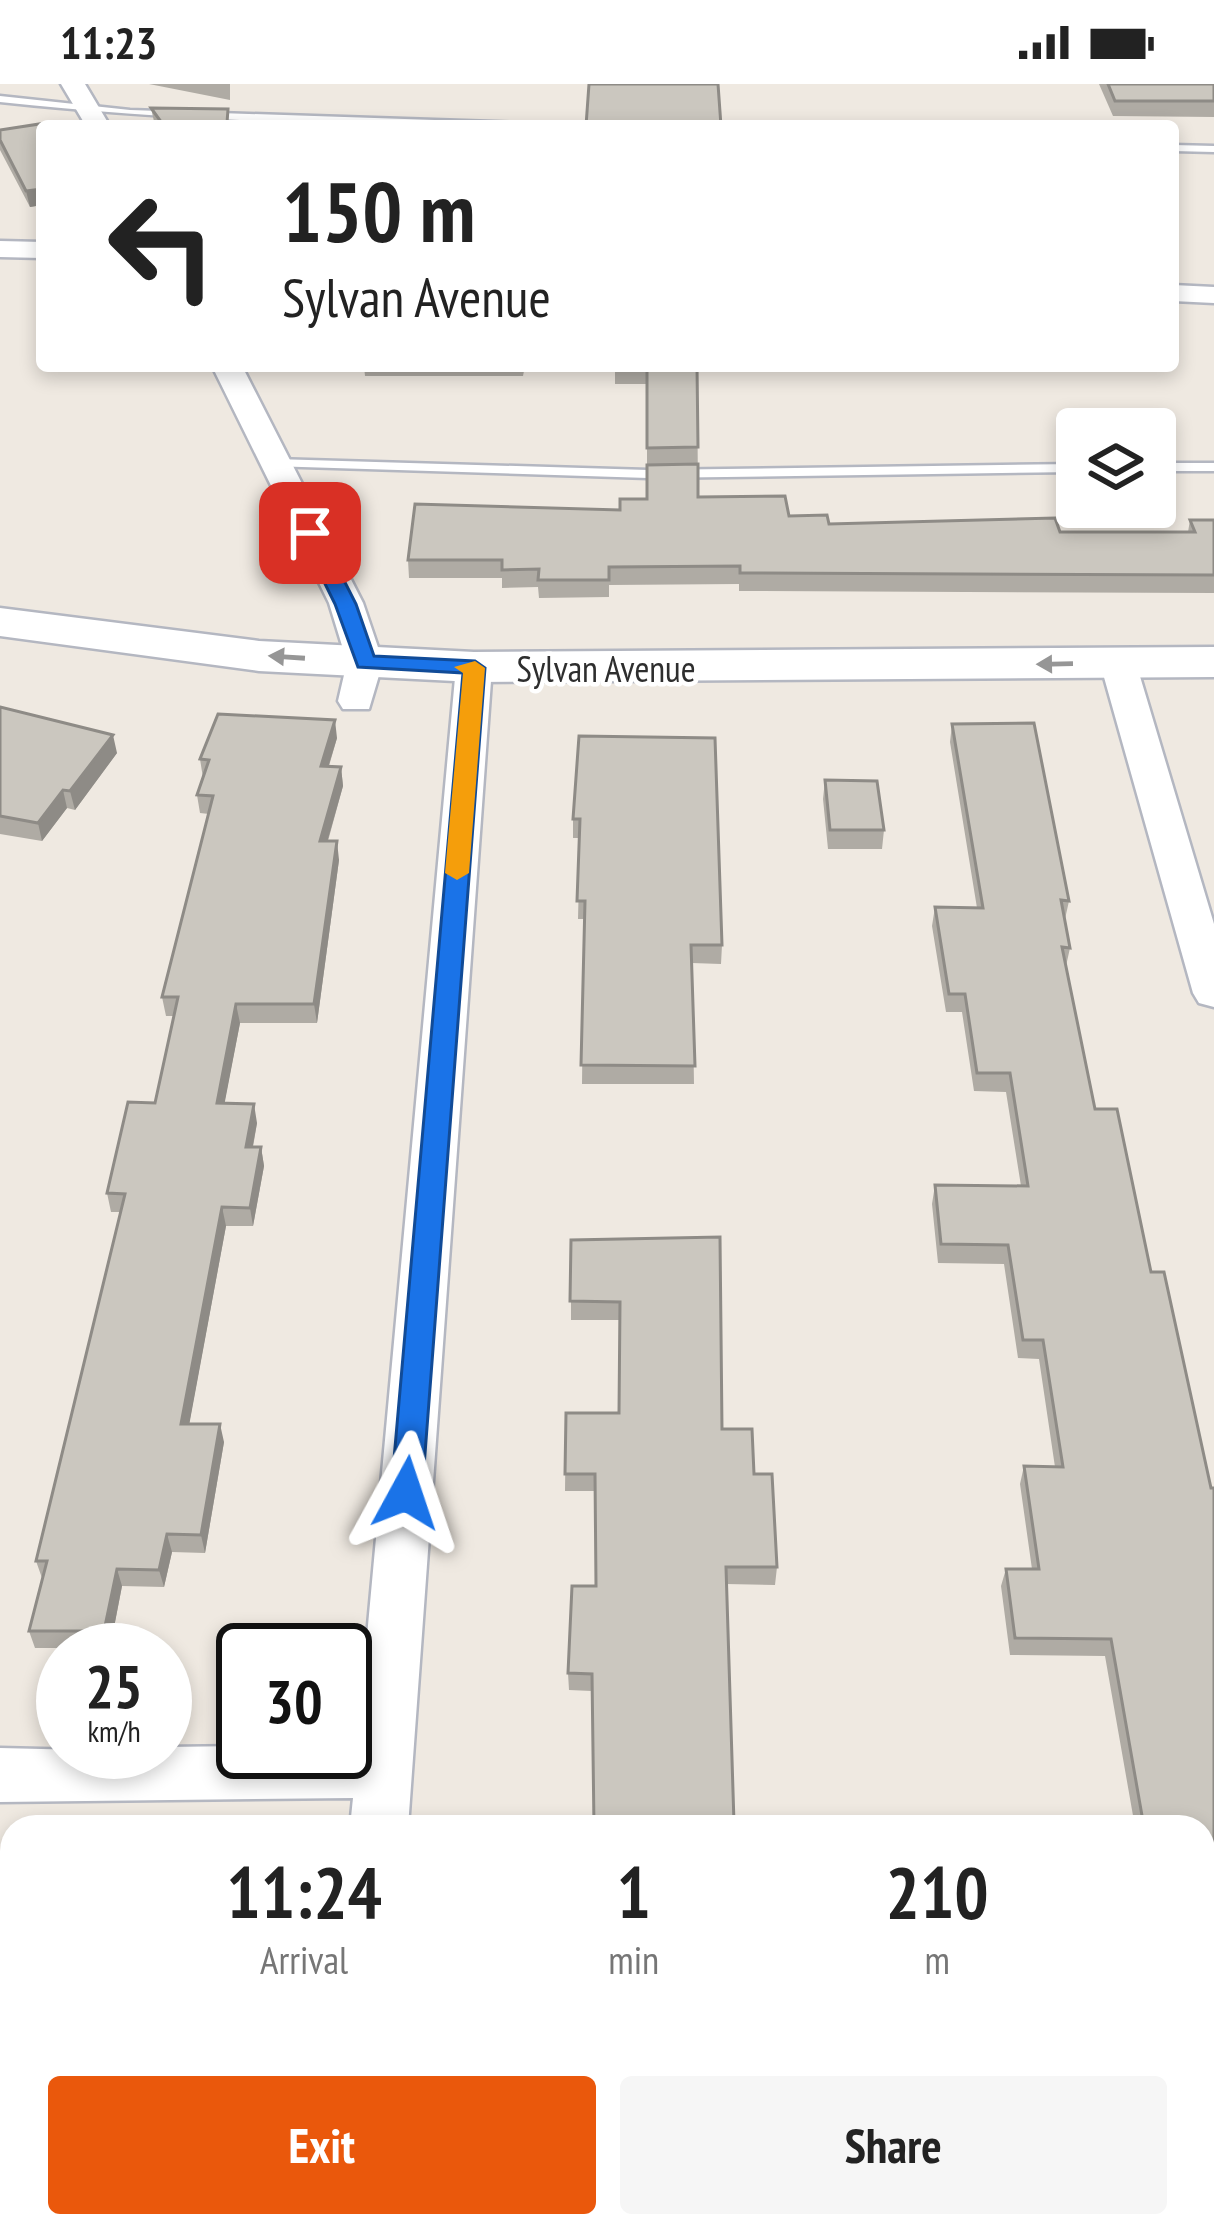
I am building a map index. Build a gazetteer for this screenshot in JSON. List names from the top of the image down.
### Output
{
  "streets": {
    "main road": ["Sylvan Avenue"]
  },
  "page": {
    "status": "11:23",
    "turn": ["150 m", "Sylvan Avenue"],
    "speed": "25 km/h",
    "limit": "30",
    "eta": [
      "11:24",
      "Arrival",
      "1",
      "min",
      "210",
      "m"
    ],
    "buttons": ["Exit", "Share"]
  }
}
